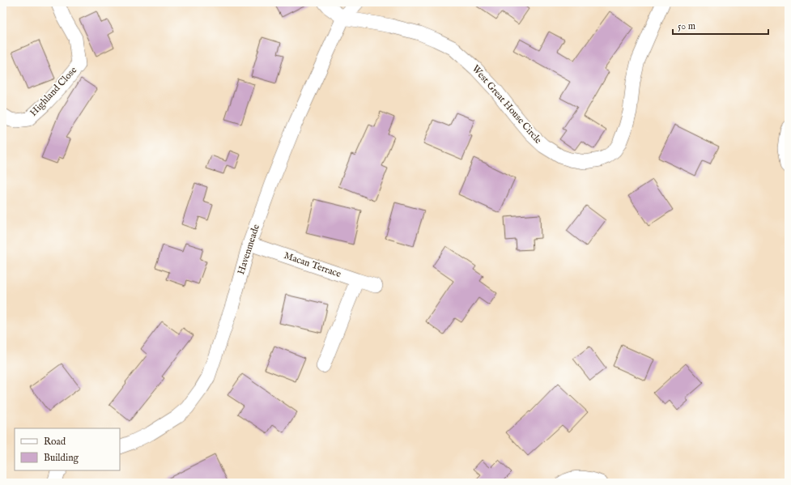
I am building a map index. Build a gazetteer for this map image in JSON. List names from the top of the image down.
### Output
{
  "streets": {
    "street": [
      "Highland Close",
      "West Great House Circle",
      "Havenmeade",
      "Macan Terrace"
    ]
  },
  "crossings": [
    ["West Great House Circle", "Havenmeade"],
    ["Havenmeade", "Macan Terrace"]
  ],
  "legend": ["Road", "Building"],
  "scale_bar": "50 m"
}
